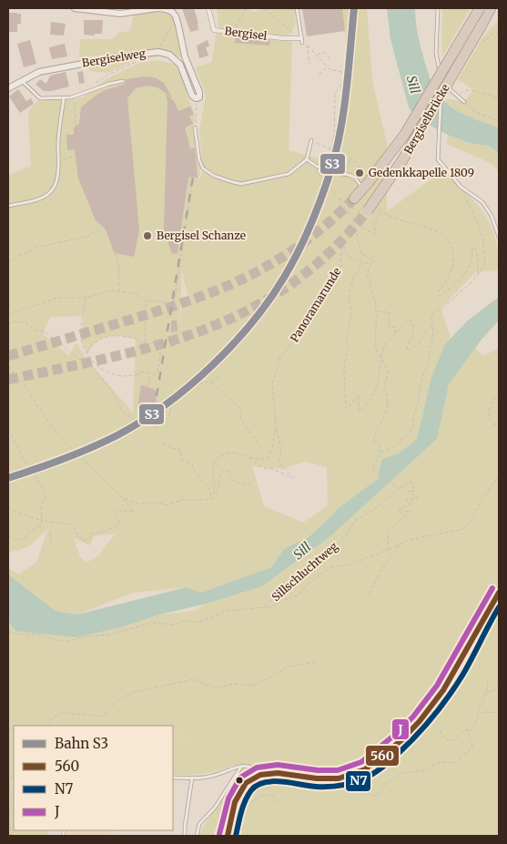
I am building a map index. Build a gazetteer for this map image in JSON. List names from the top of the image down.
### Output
{
  "streets": {
    "highway": ["Bergiselbrücke"],
    "street": ["Bergisel", "Bergiselweg"],
    "path": ["Panoramarunde", "Sillschluchtweg"]
  },
  "water": ["Sill"],
  "places": ["Gedenkkapelle 1809", "Bergisel Schanze"],
  "lines": [
    "rail line S3",
    "transit line J",
    "transit line 560",
    "transit line N7"
  ],
  "legend": [
    "Bahn S3",
    "560",
    "N7",
    "J"
  ]
}
